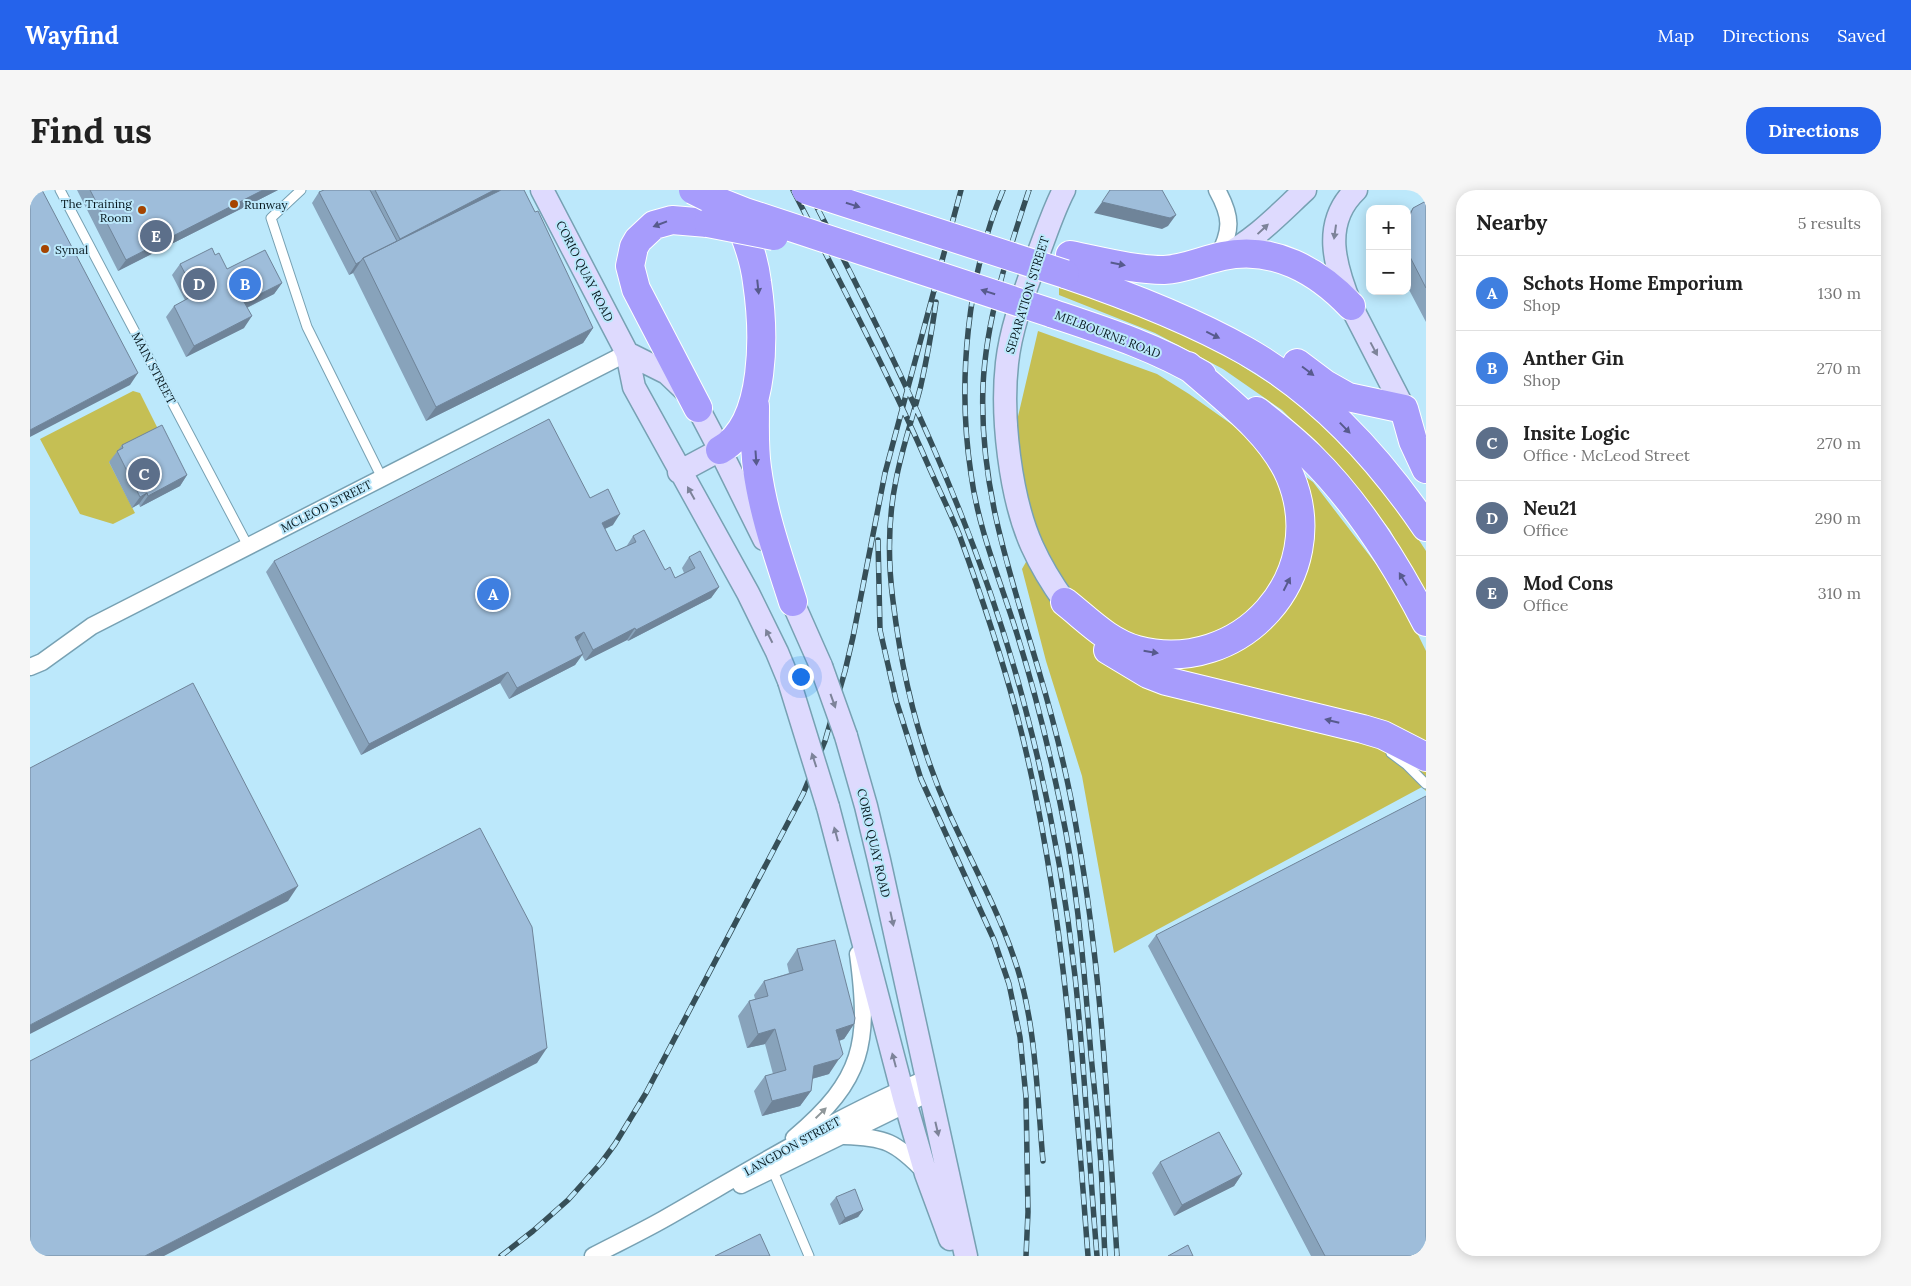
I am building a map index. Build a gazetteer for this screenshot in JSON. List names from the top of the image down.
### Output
{
  "streets": {
    "highway": ["MELBOURNE ROAD"],
    "main road": ["CORIO QUAY ROAD", "SEPARATION STREET"],
    "street": ["MCLEOD STREET", "LANGDON STREET"],
    "lane": ["MAIN STREET"]
  },
  "crossings": [
    ["CORIO QUAY ROAD", "MCLEOD STREET"],
    ["CORIO QUAY ROAD", "LANGDON STREET"],
    ["MAIN STREET", "MCLEOD STREET"]
  ],
  "places": ["Runway", "The Training Room", "Symal"],
  "page": {
    "header": "Wayfind",
    "nav": ["Map", "Directions", "Saved"],
    "buttons": "Directions",
    "title": "Find us",
    "heading": ["Nearby", "5 results"],
    "map_buttons": ["+", "−"],
    "pins": [
      "E",
      "B",
      "D",
      "C",
      "A"
    ],
    "list": [
      {
        "mark": "A",
        "name": "Schots Home Emporium",
        "note": "Shop",
        "value": "130 m"
      },
      {
        "mark": "B",
        "name": "Anther Gin",
        "note": "Shop",
        "value": "270 m"
      },
      {
        "mark": "C",
        "name": "Insite Logic",
        "note": "Office · McLeod Street",
        "value": "270 m"
      },
      {
        "mark": "D",
        "name": "Neu21",
        "note": "Office",
        "value": "290 m"
      },
      {
        "mark": "E",
        "name": "Mod Cons",
        "note": "Office",
        "value": "310 m"
      }
    ]
  }
}
